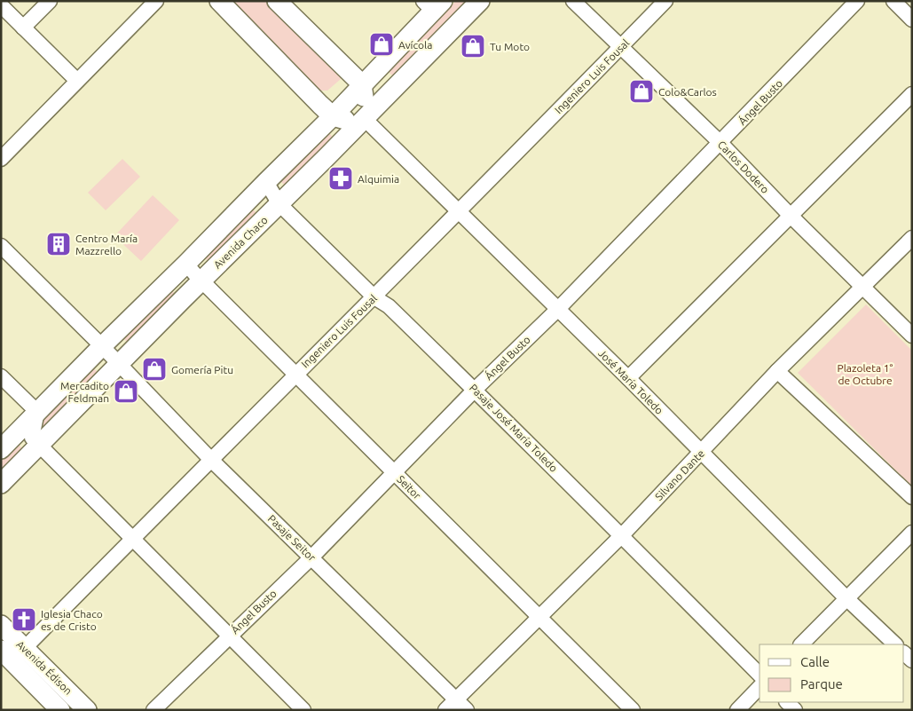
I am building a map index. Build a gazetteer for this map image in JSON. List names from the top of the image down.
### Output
{
  "streets": {
    "main road": ["Avenida Chaco", "Avenida Édison"],
    "street": [
      "Ingeniero Luis Fousal",
      "Ángel Busto",
      "Carlos Dodero",
      "José María Toledo",
      "Pasaje José María Toledo",
      "Silvano Dante",
      "Seitor",
      "Pasaje Seitor"
    ]
  },
  "crossings": [
    ["Ingeniero Luis Fousal", "Carlos Dodero"],
    ["Ingeniero Luis Fousal", "José María Toledo"],
    ["Ingeniero Luis Fousal", "Pasaje José María Toledo"],
    ["Ingeniero Luis Fousal", "Seitor"],
    ["Ingeniero Luis Fousal", "Pasaje Seitor"],
    ["Ingeniero Luis Fousal", "Avenida Édison"],
    ["Ángel Busto", "Carlos Dodero"],
    ["Ángel Busto", "José María Toledo"],
    ["Ángel Busto", "Pasaje José María Toledo"],
    ["Ángel Busto", "Seitor"],
    ["Ángel Busto", "Pasaje Seitor"],
    ["Carlos Dodero", "Silvano Dante"],
    ["Avenida Chaco", "José María Toledo"],
    ["Avenida Chaco", "Pasaje José María Toledo"],
    ["Avenida Chaco", "Seitor"],
    ["Avenida Chaco", "Pasaje Seitor"],
    ["José María Toledo", "Silvano Dante"],
    ["Pasaje José María Toledo", "Silvano Dante"],
    ["Silvano Dante", "Seitor"],
    ["Silvano Dante", "Pasaje Seitor"]
  ],
  "parks": ["Plazoleta 1° de Octubre"],
  "places": {
    "shop": [
      "Avícola",
      "Tu Moto",
      "Colo&Carlos",
      "Gomería Pitu",
      "Mercadito Feldman"
    ],
    "pharmacy": ["Alquimia"],
    "building": ["Centro María Mazzrello"],
    "church": ["Iglesia Chaco es de Cristo"]
  },
  "legend": ["Calle", "Parque"]
}
